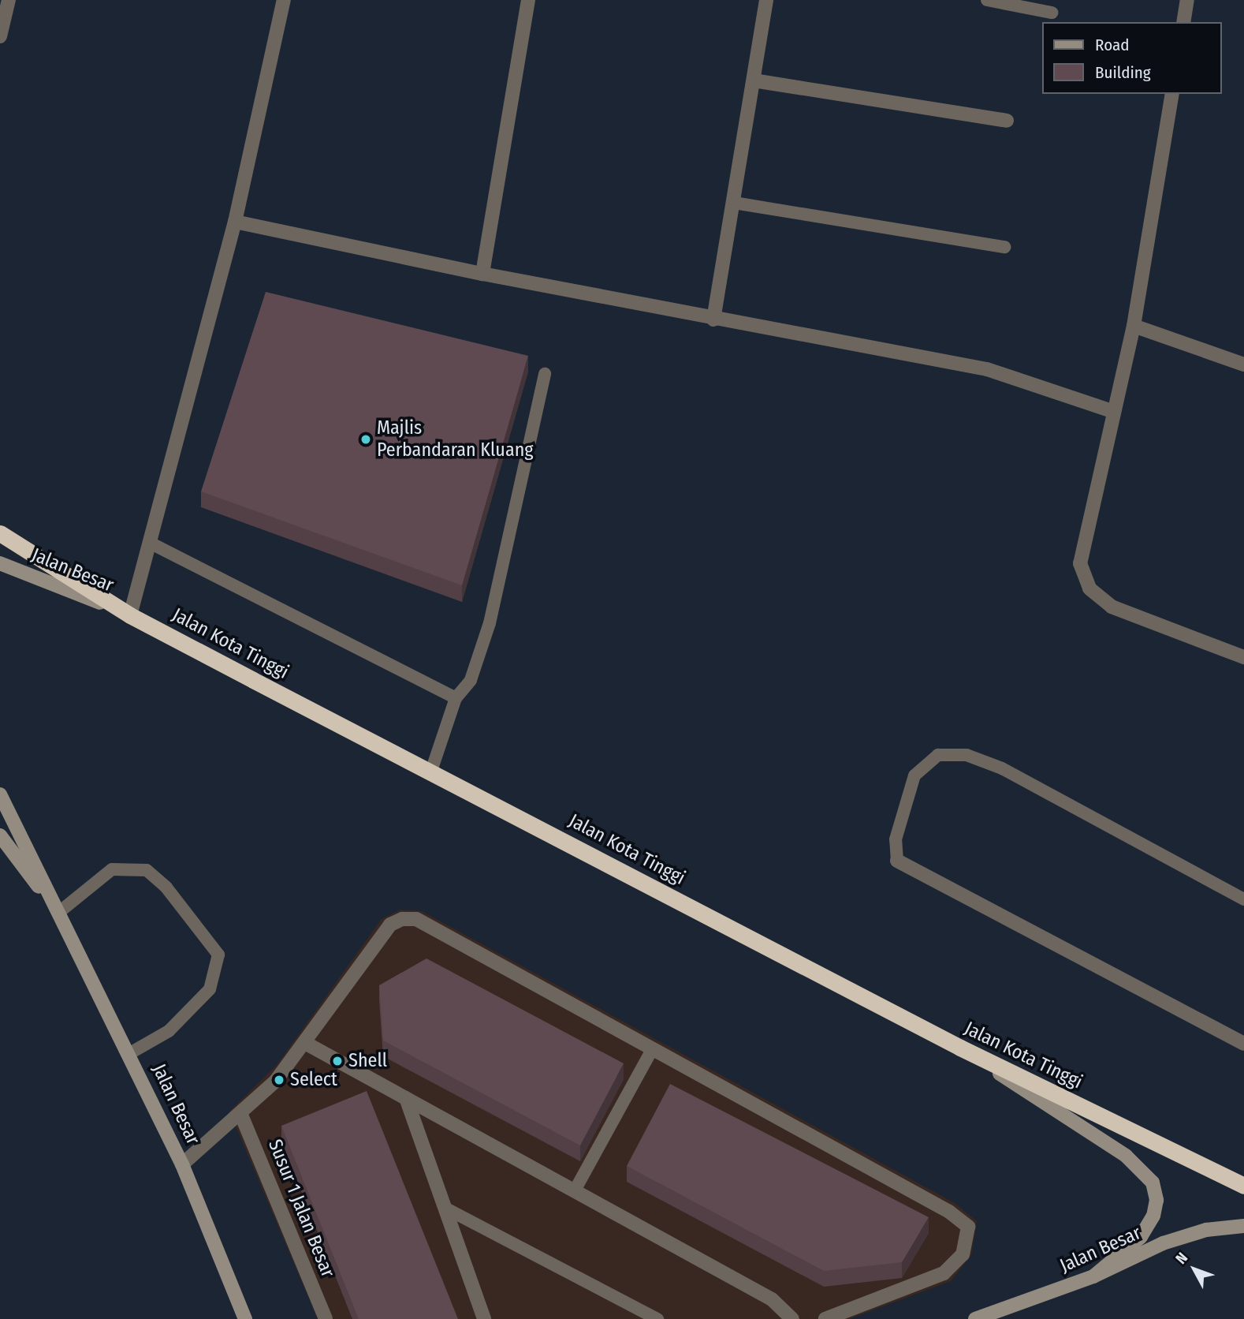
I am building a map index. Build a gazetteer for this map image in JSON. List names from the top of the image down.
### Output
{
  "streets": {
    "highway": ["Jalan Kota Tinggi"],
    "main road": ["Jalan Besar"],
    "street": ["Susur 1 Jalan Besar"]
  },
  "crossings": [
    ["Jalan Besar", "Jalan Kota Tinggi"]
  ],
  "places": ["Majlis Perbandaran Kluang", "Shell", "Select"],
  "legend": ["Road", "Building"],
  "north": "top left"
}
